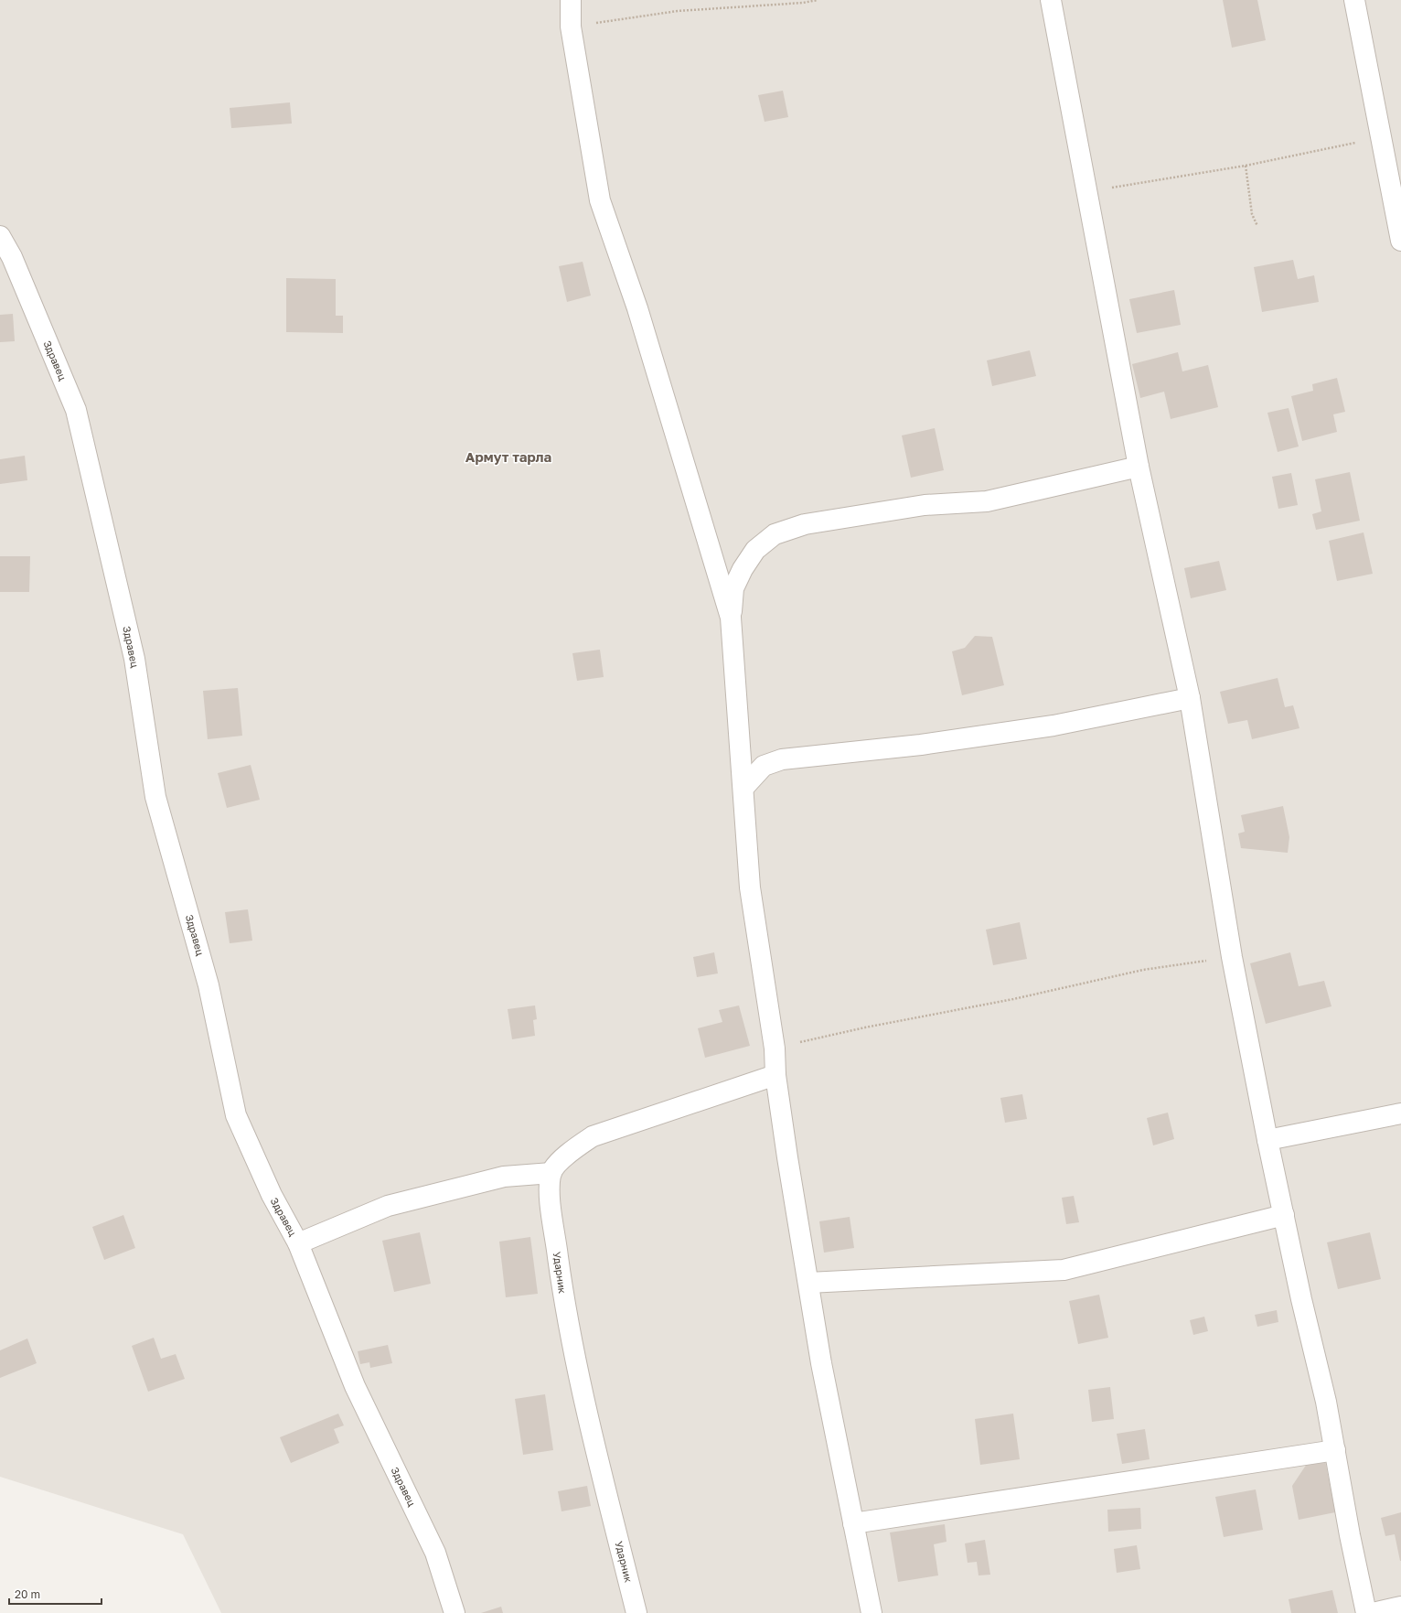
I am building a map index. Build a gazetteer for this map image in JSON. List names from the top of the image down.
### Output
{
  "streets": {
    "street": ["Здравец", "Ударник"]
  },
  "districts": ["Армут тарла"],
  "scale_bar": "20 m"
}
